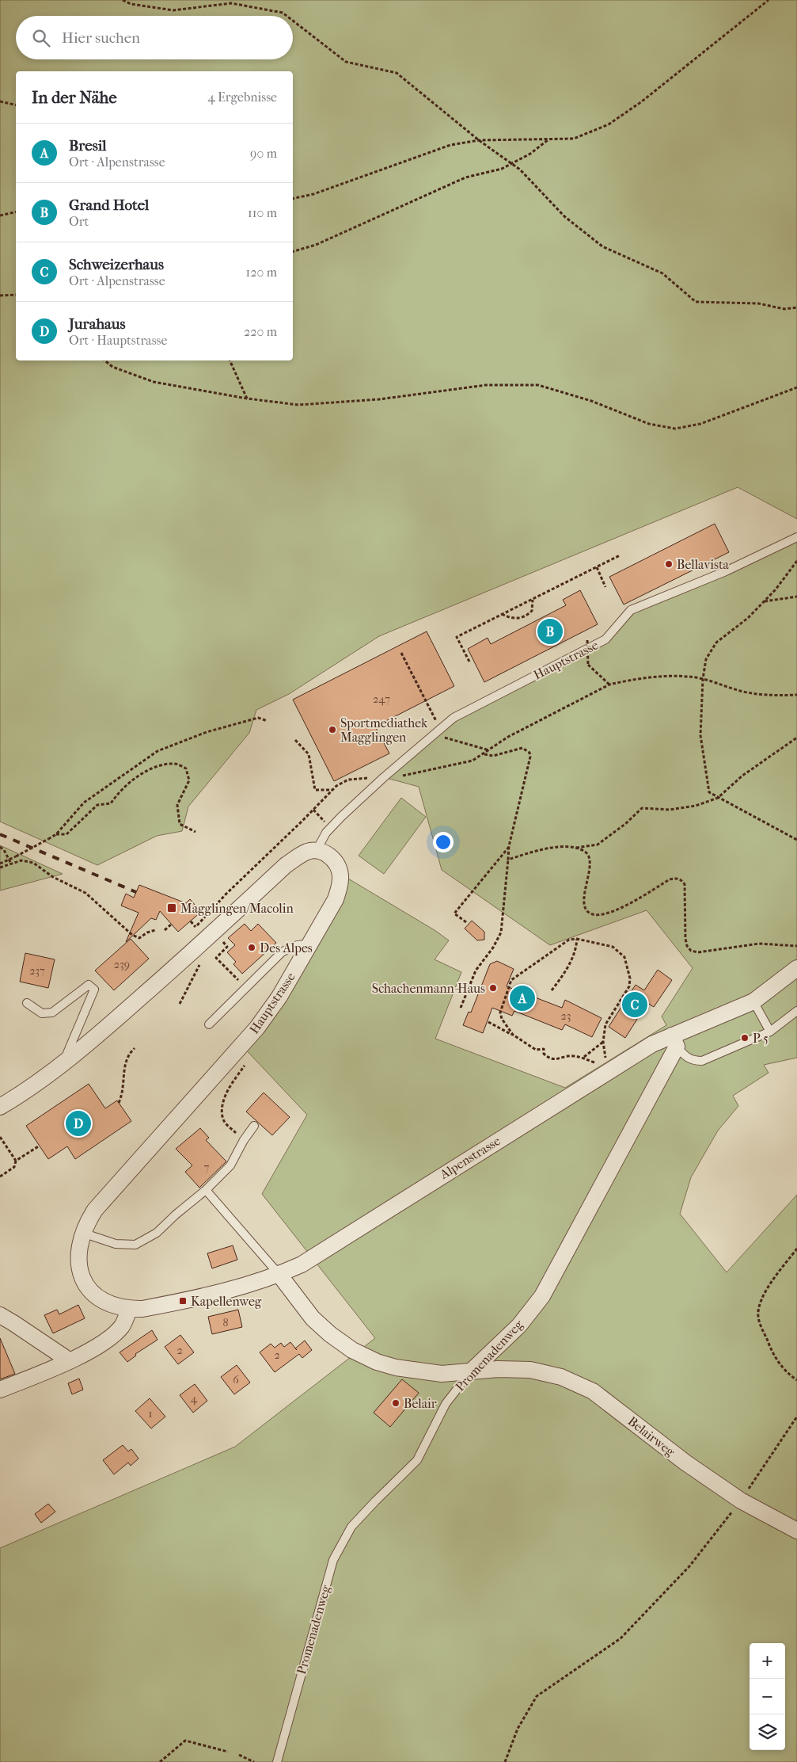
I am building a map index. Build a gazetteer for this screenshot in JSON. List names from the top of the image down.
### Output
{
  "streets": {
    "street": [
      "Hauptstrasse",
      "Alpenstrasse",
      "Promenadenweg",
      "Belairweg"
    ]
  },
  "crossings": [
    ["Hauptstrasse", "Alpenstrasse"],
    ["Alpenstrasse", "Promenadenweg"],
    ["Alpenstrasse", "Belairweg"],
    ["Promenadenweg", "Belairweg"]
  ],
  "places": {
    "other": [
      "Bellavista",
      "Sportmediathek Magglingen",
      "Des Alpes",
      "Schachenmann-Haus",
      "P 5",
      "Belair"
    ],
    "transit": ["Magglingen/Macolin", "Kapellenweg"]
  },
  "house_numbers": [
    "247",
    "239",
    "237",
    "23",
    "7",
    "8",
    "2",
    "2",
    "6",
    "4",
    "1"
  ],
  "page": {
    "search": "Hier suchen",
    "heading": ["In der Nähe", "4 Ergebnisse"],
    "list": [
      {
        "mark": "A",
        "name": "Bresil",
        "note": "Ort · Alpenstrasse",
        "value": "90 m"
      },
      {
        "mark": "B",
        "name": "Grand Hotel",
        "note": "Ort",
        "value": "110 m"
      },
      {
        "mark": "C",
        "name": "Schweizerhaus",
        "note": "Ort · Alpenstrasse",
        "value": "120 m"
      },
      {
        "mark": "D",
        "name": "Jurahaus",
        "note": "Ort · Hauptstrasse",
        "value": "220 m"
      }
    ],
    "pins": [
      "B",
      "A",
      "C",
      "D"
    ],
    "map_buttons": ["+", "−"]
  }
}
